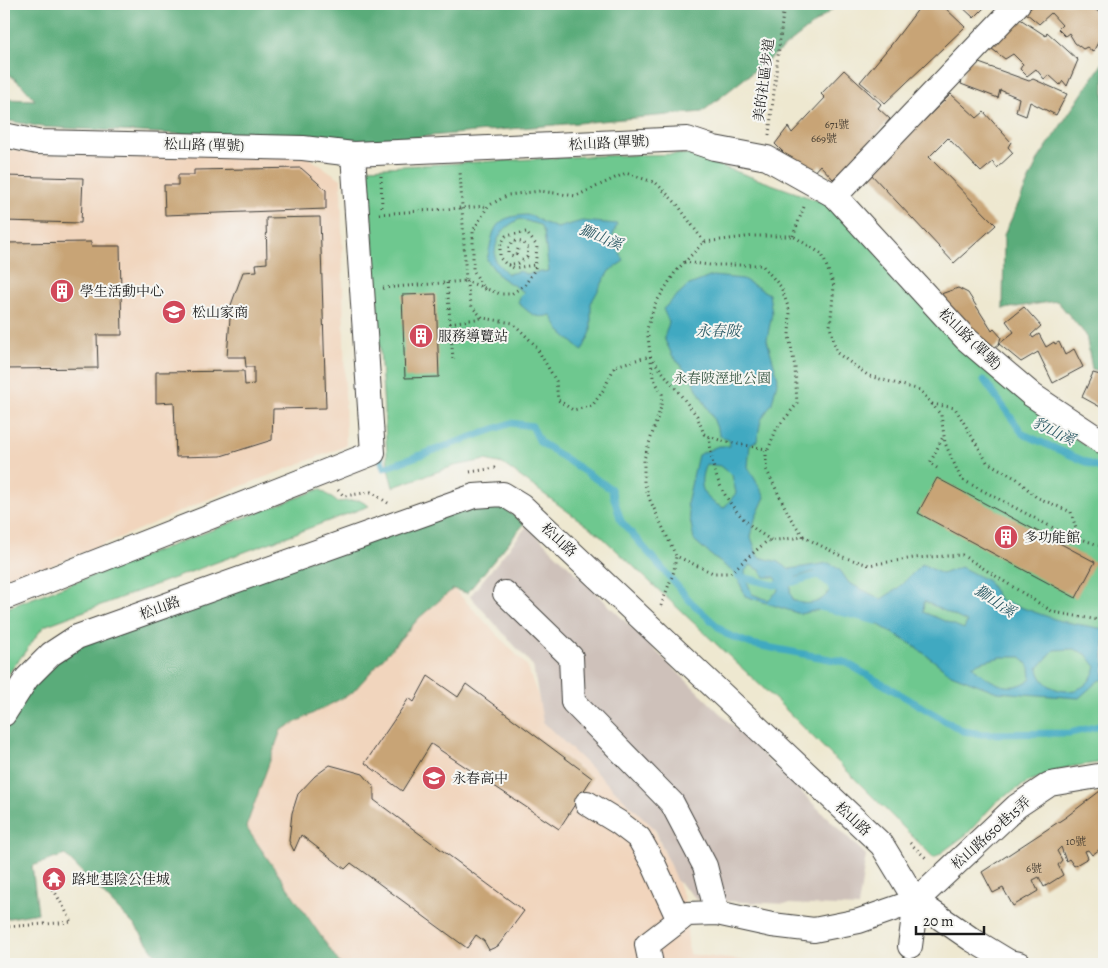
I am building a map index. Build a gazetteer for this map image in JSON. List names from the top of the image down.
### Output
{
  "streets": {
    "street": ["松山路 (單號)", "松山路", "松山路650巷15弄"],
    "path": ["美的社區步道"]
  },
  "crossings": [
    ["美的社區步道", "松山路 (單號)"],
    ["松山路", "松山路650巷15弄"]
  ],
  "water": ["獅山溪", "永春陂", "豹山溪"],
  "parks": ["永春陂溼地公園"],
  "places": {
    "building": ["學生活動中心", "服務導覽站", "多功能館"],
    "school or university": ["松山家商", "永春高中"],
    "temple": ["路地基陰公佳城"]
  },
  "house_numbers": [
    "671號",
    "669號",
    "10號",
    "6號"
  ],
  "scale_bar": "20 m"
}
